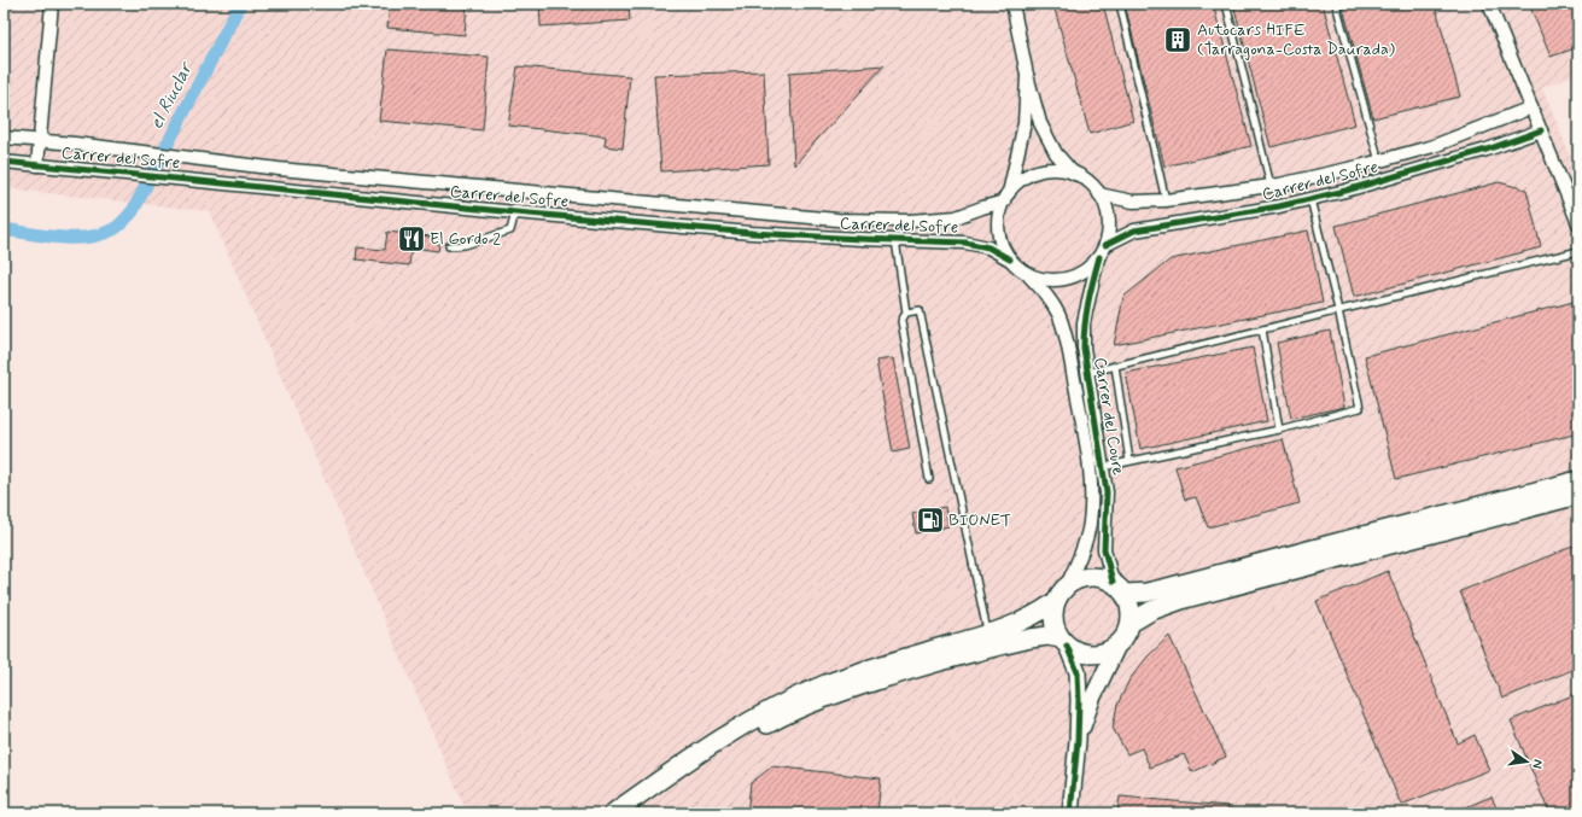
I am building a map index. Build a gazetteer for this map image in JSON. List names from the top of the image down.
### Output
{
  "streets": {
    "street": ["Carrer del Sofre", "Carrer del Coure"]
  },
  "crossings": [
    ["Carrer del Sofre", "Carrer del Coure"]
  ],
  "water": ["el Riuclar"],
  "places": {
    "building": ["Autocars HIFE (Tarragona-Costa Daurada)"],
    "restaurant": ["El Gordo 2"],
    "fuel station": ["BIONET"]
  },
  "north": "right"
}
